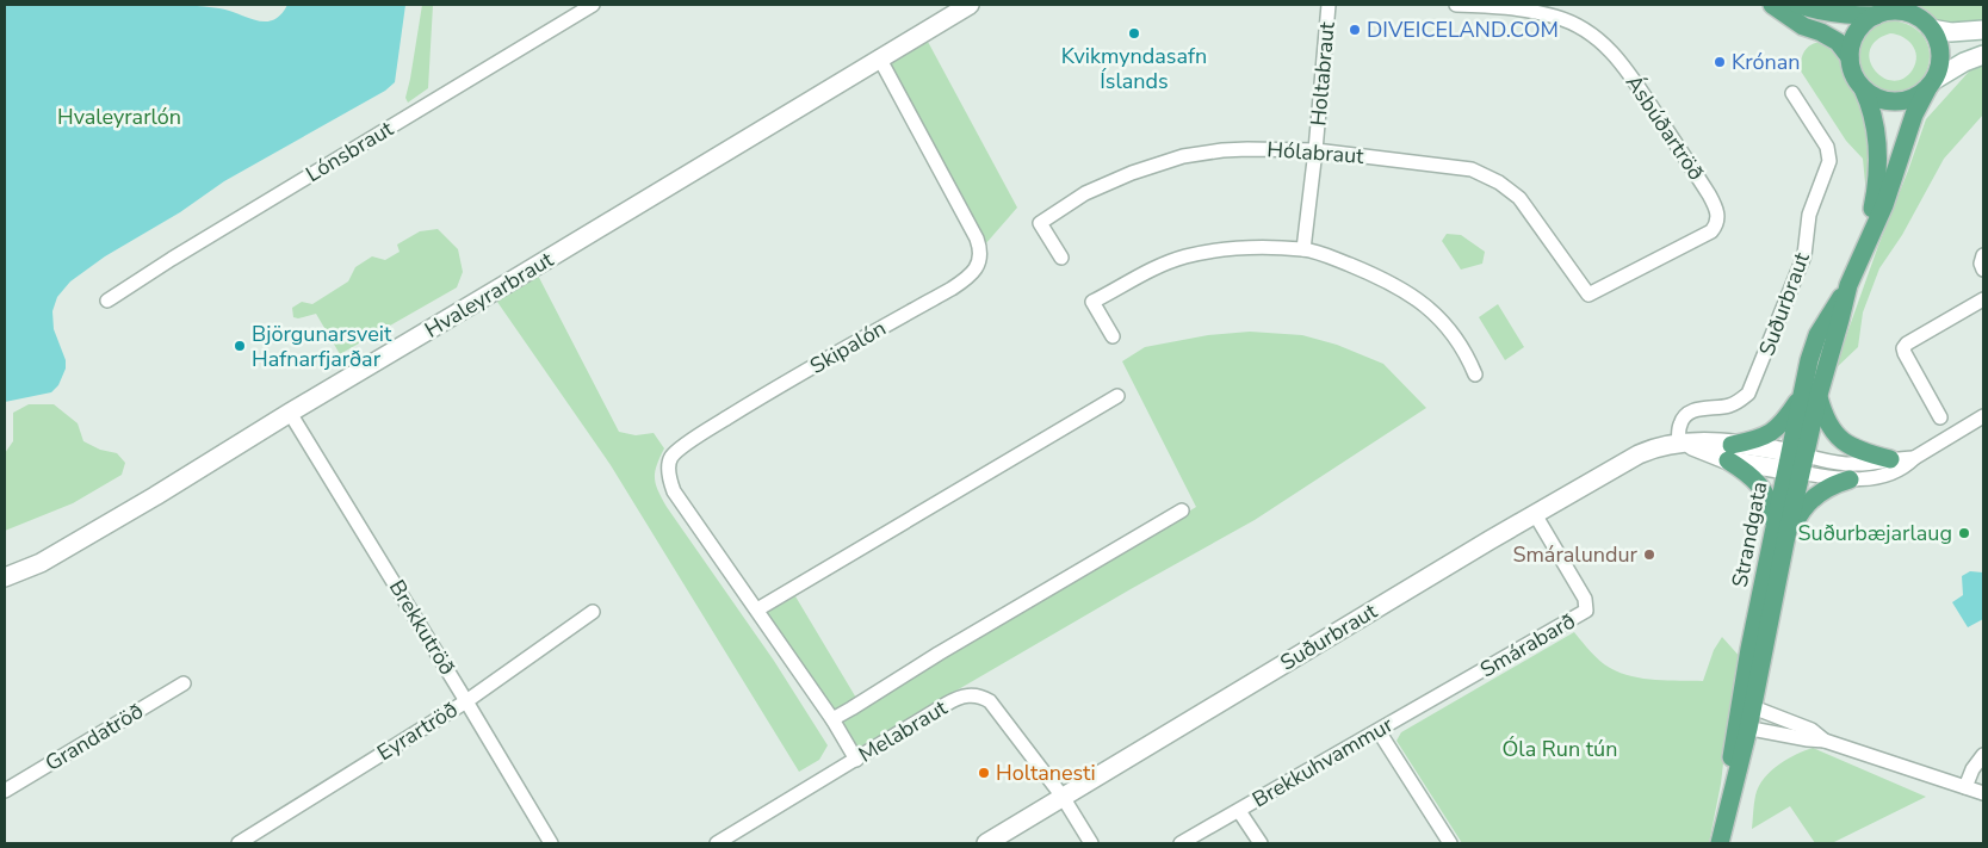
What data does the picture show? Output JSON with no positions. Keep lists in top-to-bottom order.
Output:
{
  "streets": {
    "main road": ["Strandgata"],
    "street": [
      "Holtabraut",
      "Ásbúðartröð",
      "Lónsbraut",
      "Hólabraut",
      "Hvaleyrarbraut",
      "Suðurbraut",
      "Skipalón",
      "Brekkutröð",
      "Smárabarð",
      "Eyrartröð",
      "Melabraut",
      "Grandatröð",
      "Brekkuhvammur"
    ]
  },
  "crossings": [
    ["Holtabraut", "Hólabraut"],
    ["Ásbúðartröð", "Hólabraut"],
    ["Hvaleyrarbraut", "Skipalón"],
    ["Hvaleyrarbraut", "Brekkutröð"],
    ["Suðurbraut", "Smárabarð"],
    ["Suðurbraut", "Melabraut"],
    ["Skipalón", "Melabraut"],
    ["Brekkutröð", "Eyrartröð"],
    ["Smárabarð", "Brekkuhvammur"]
  ],
  "parks": ["Hvaleyrarlón", "Óla Run tún"],
  "places": [
    "DIVEICELAND.COM",
    "Kvikmyndasafn Íslands",
    "Krónan",
    "Björgunarsveit Hafnarfjarðar",
    "Suðurbæjarlaug",
    "Smáralundur",
    "Holtanesti"
  ]
}
